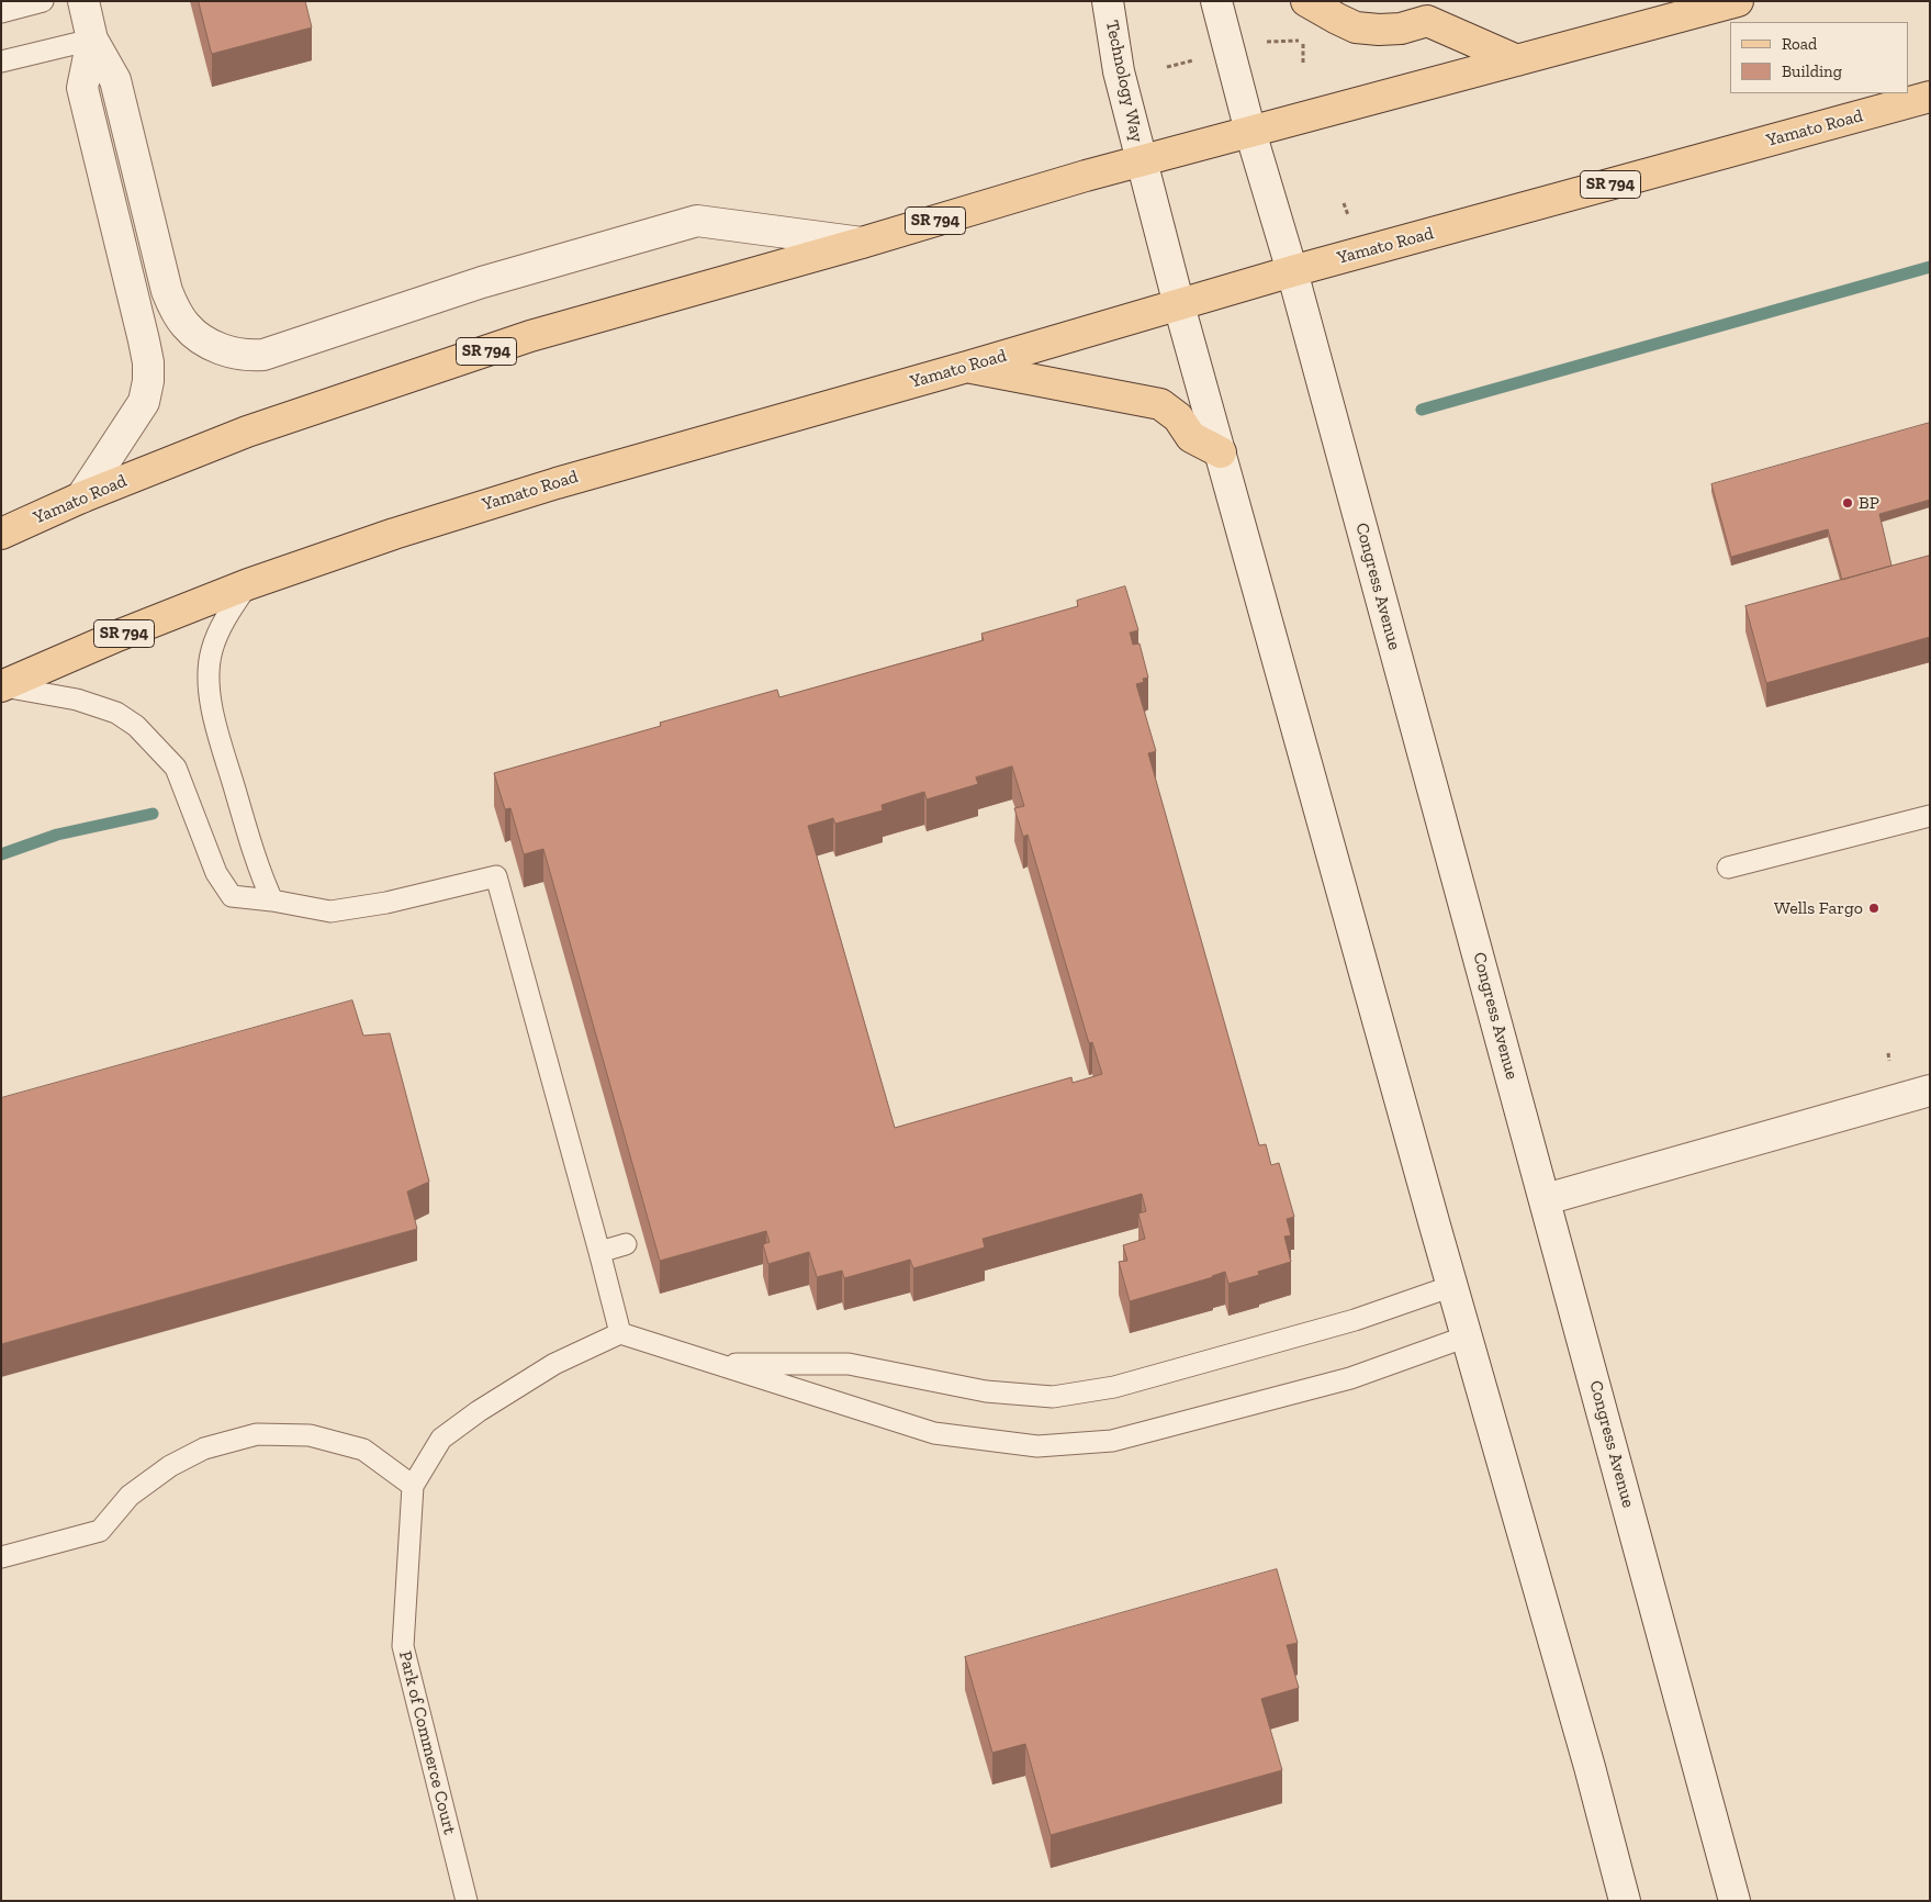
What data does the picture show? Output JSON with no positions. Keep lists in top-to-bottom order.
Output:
{
  "streets": {
    "main road": [
      "Technology Way",
      "Yamato Road",
      "SR 794",
      "Congress Avenue"
    ],
    "lane": ["Park of Commerce Court"]
  },
  "crossings": [
    ["Technology Way", "Yamato Road"],
    ["Yamato Road", "Congress Avenue"]
  ],
  "places": ["BP", "Wells Fargo"],
  "legend": ["Road", "Building"]
}
